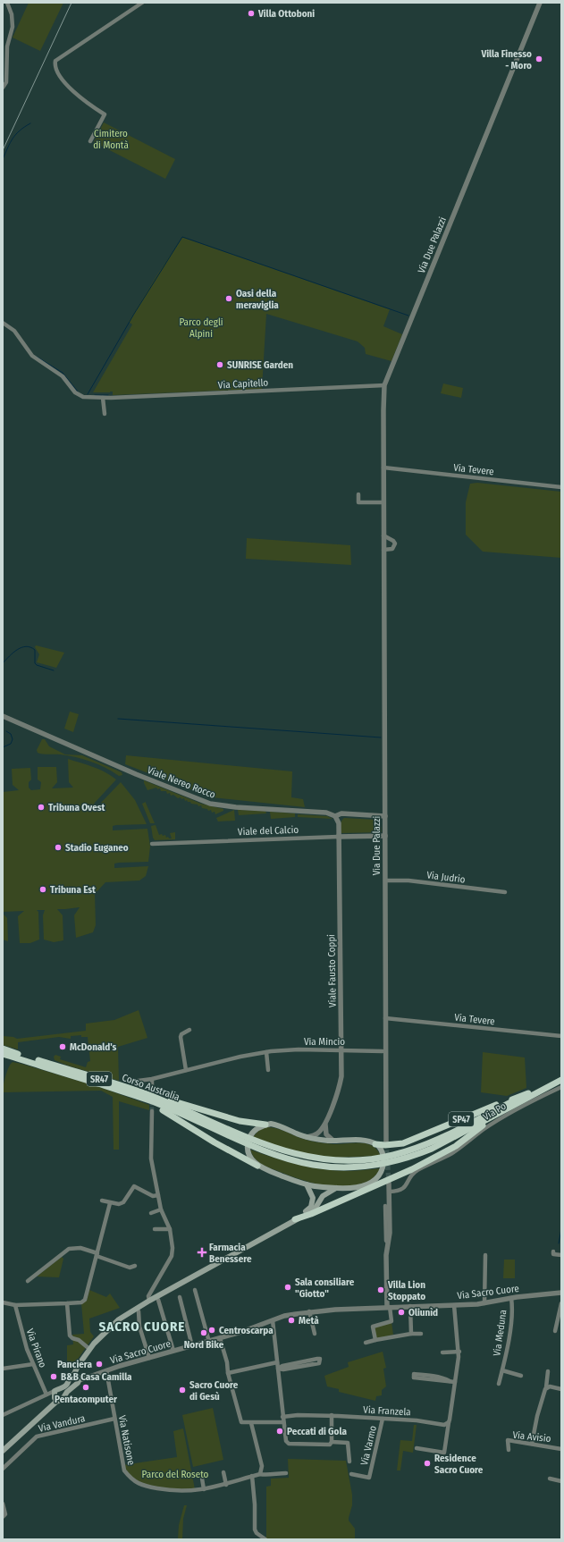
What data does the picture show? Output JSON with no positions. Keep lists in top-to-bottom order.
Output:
{
  "streets": {
    "highway": [
      "SR47",
      "Corso Australia",
      "Via Po",
      "SP47"
    ],
    "street": [
      "Via Due Palazzi",
      "Via Capitello",
      "Via Tevere",
      "Viale Nereo Rocco",
      "Viale del Calcio",
      "Via Judrio",
      "Viale Fausto Coppi",
      "Via Mincio",
      "Via Sacro Cuore",
      "Via Meduna",
      "Via Pirano",
      "Via Franzela",
      "Via Vandura",
      "Via Avisio",
      "Via Natisone",
      "Via Varmo"
    ]
  },
  "crossings": [
    ["Via Due Palazzi", "Via Capitello"],
    ["Via Due Palazzi", "Via Tevere"],
    ["Via Due Palazzi", "Viale Nereo Rocco"],
    ["Via Due Palazzi", "Viale del Calcio"],
    ["Via Due Palazzi", "Via Judrio"],
    ["Viale Nereo Rocco", "Viale Fausto Coppi"],
    ["Viale del Calcio", "Viale Fausto Coppi"],
    ["Viale Fausto Coppi", "Via Mincio"],
    ["SR47", "Corso Australia"],
    ["SR47", "SP47"],
    ["Corso Australia", "Via Po"],
    ["Corso Australia", "SP47"],
    ["Via Po", "SP47"],
    ["Via Sacro Cuore", "Via Meduna"],
    ["Via Sacro Cuore", "Via Natisone"],
    ["Via Franzela", "Via Varmo"],
    ["Via Vandura", "Via Natisone"]
  ],
  "districts": ["SACRO CUORE"],
  "parks": ["Cimitero di Montà", "Parco degli Alpini", "Parco del Roseto"],
  "places": {
    "other": [
      "Villa Ottoboni",
      "Villa Finesso - Moro",
      "Oasi della meraviglia",
      "SUNRISE Garden",
      "Tribuna Ovest",
      "Stadio Euganeo",
      "Tribuna Est",
      "McDonald's",
      "Sala consiliare \"Giotto\"",
      "Villa Lion Stoppato",
      "Oliunìd",
      "Metà",
      "Centroscarpa",
      "Nord Bike",
      "Panciera",
      "B&B Casa Camilla",
      "Pentacomputer",
      "Sacro Cuore di Gesù",
      "Peccati di Gola",
      "Residence Sacro Cuore"
    ],
    "health": ["Farmacia Benessere"]
  }
}
